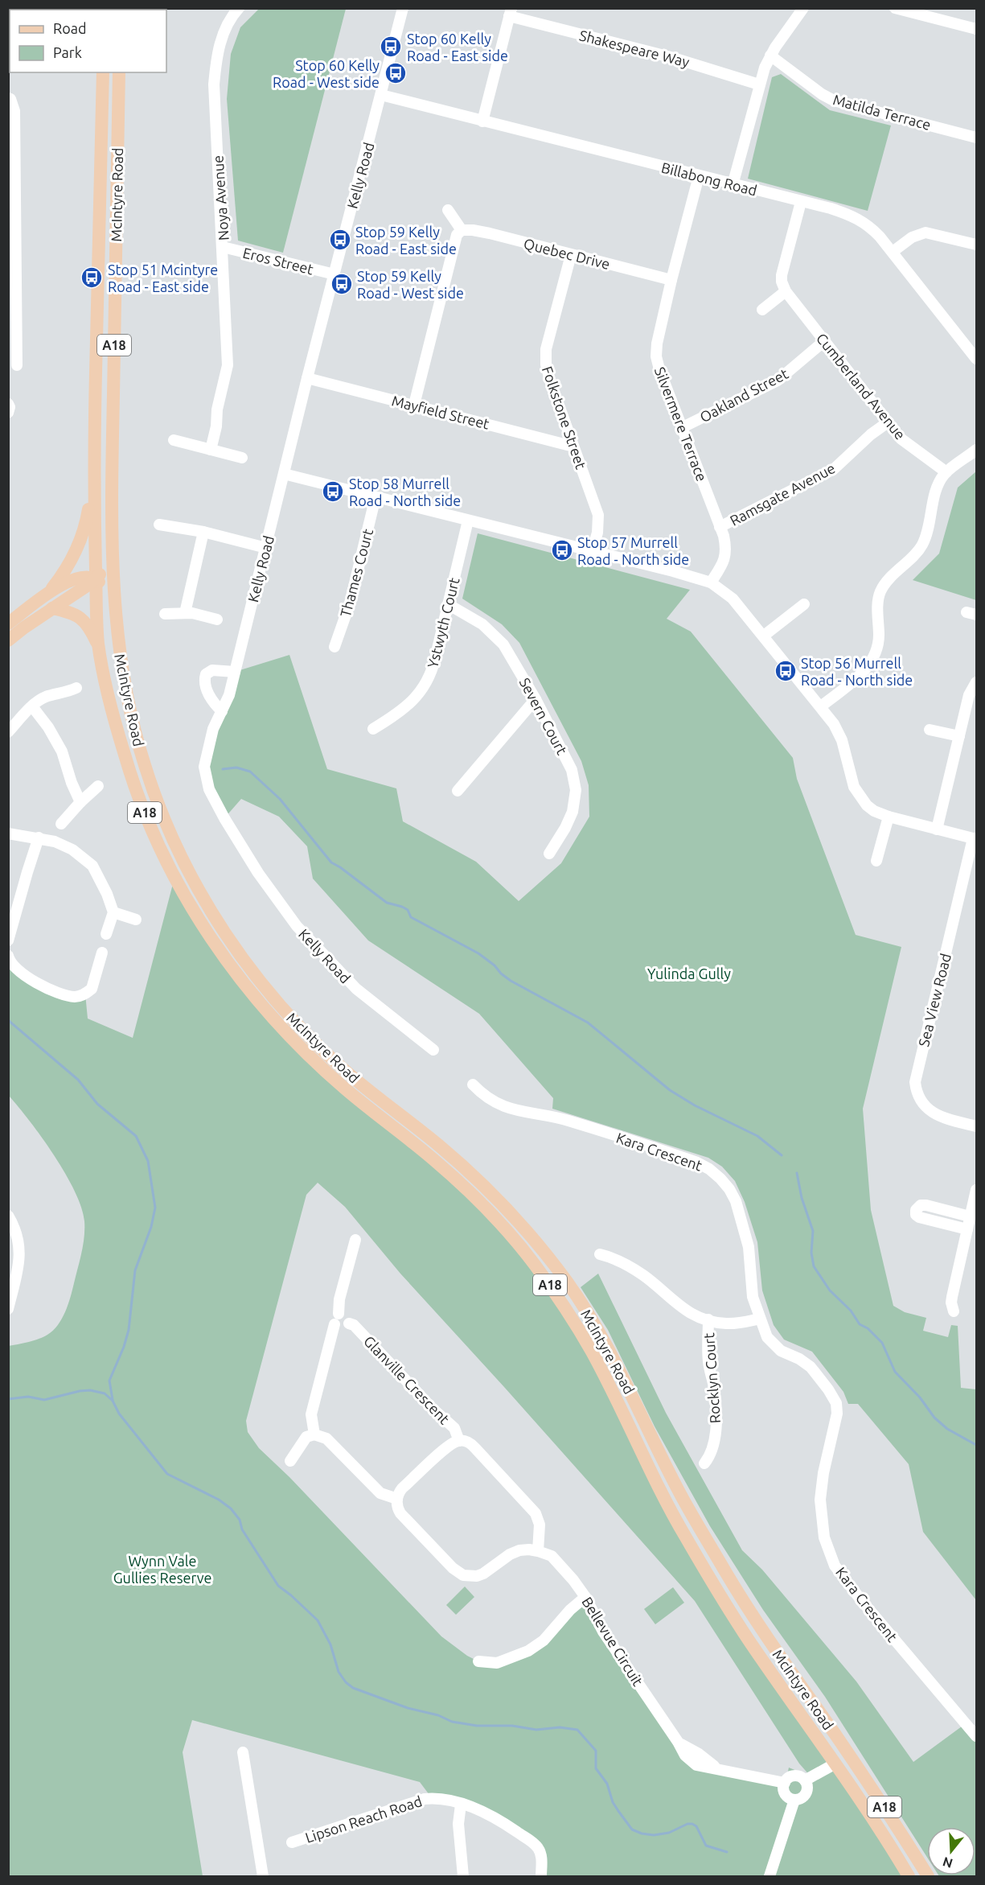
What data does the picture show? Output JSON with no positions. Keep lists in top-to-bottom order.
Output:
{
  "streets": {
    "main road": ["McIntyre Road", "A18"],
    "street": [
      "Shakespeare Way",
      "Matilda Terrace",
      "Kelly Road",
      "Billabong Road",
      "Noya Avenue",
      "Quebec Drive",
      "Eros Street",
      "Cumberland Avenue",
      "Oakland Street",
      "Mayfield Street",
      "Folkstone Street",
      "Silvermere Terrace",
      "Ramsgate Avenue",
      "Thames Court",
      "Ystwyth Court",
      "Severn Court",
      "Sea View Road",
      "Kara Crescent",
      "Rocklyn Court",
      "Glanville Crescent",
      "Bellevue Circuit",
      "Lipson Reach Road"
    ]
  },
  "crossings": [
    ["Kelly Road", "Billabong Road"],
    ["Kelly Road", "Eros Street"],
    ["Kelly Road", "Mayfield Street"],
    ["Billabong Road", "Silvermere Terrace"],
    ["Noya Avenue", "Eros Street"],
    ["Quebec Drive", "Folkstone Street"],
    ["Quebec Drive", "Silvermere Terrace"],
    ["Cumberland Avenue", "Oakland Street"],
    ["Cumberland Avenue", "Ramsgate Avenue"],
    ["Oakland Street", "Silvermere Terrace"],
    ["Mayfield Street", "Folkstone Street"],
    ["Silvermere Terrace", "Ramsgate Avenue"],
    ["Ystwyth Court", "Severn Court"]
  ],
  "parks": ["Yulinda Gully", "Wynn Vale Gullies Reserve"],
  "places": {
    "bus stop": [
      "Stop 60 Kelly Road - East side",
      "Stop 60 Kelly Road - West side",
      "Stop 59 Kelly Road - East side",
      "Stop 51 Mcintyre Road - East side",
      "Stop 59 Kelly Road - West side",
      "Stop 58 Murrell Road - North side",
      "Stop 57 Murrell Road - North side",
      "Stop 56 Murrell Road - North side"
    ]
  },
  "legend": ["Road", "Park"],
  "north": "bottom"
}
